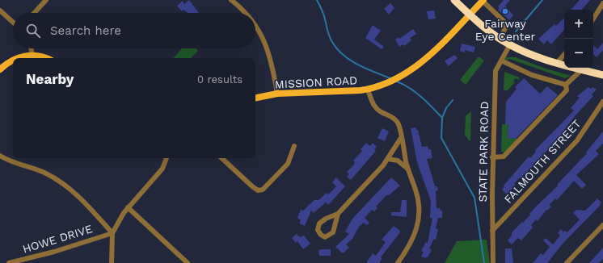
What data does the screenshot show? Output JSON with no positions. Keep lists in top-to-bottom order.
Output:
{
  "streets": {
    "main road": ["MISSION ROAD"],
    "street": ["STATE PARK ROAD", "FALMOUTH STREET", "HOWE DRIVE"]
  },
  "crossings": [
    ["STATE PARK ROAD", "FALMOUTH STREET"]
  ],
  "places": ["Fairway Eye Center"],
  "page": {
    "map_buttons": ["+", "−"],
    "search": "Search here",
    "heading": ["Nearby", "0 results"]
  }
}
